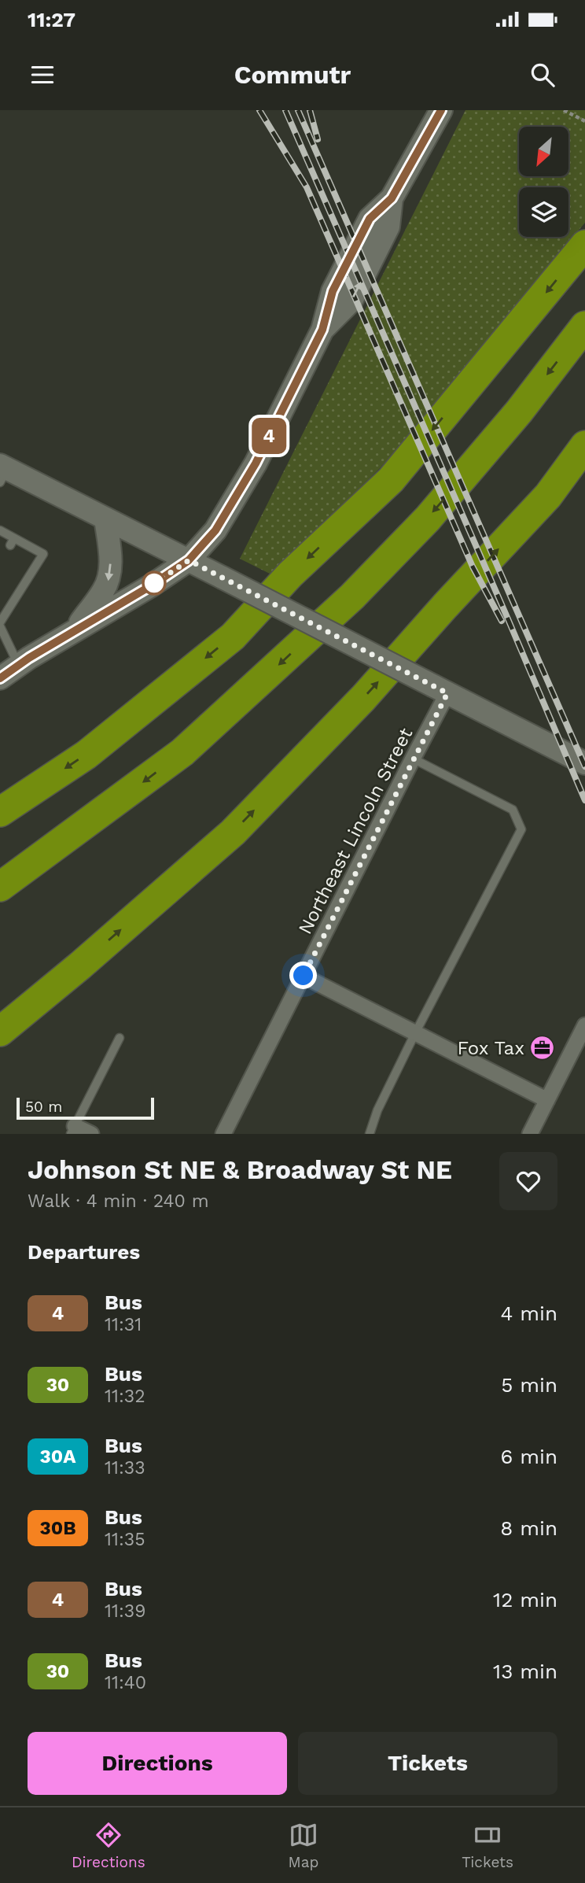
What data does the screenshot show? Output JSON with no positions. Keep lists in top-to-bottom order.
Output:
{
  "streets": {
    "street": ["Northeast Lincoln Street"]
  },
  "places": {
    "office": ["Fox Tax"]
  },
  "lines": ["bus line 4"],
  "scale_bar": "50 m",
  "north": "bottom left",
  "page": {
    "status": "11:27",
    "header": "Commutr",
    "on_map": "4",
    "scale": "50 m",
    "heading": [
      ["Johnson St NE & Broadway St NE", "Walk · 4 min · 240 m"],
      "Departures"
    ],
    "list": [
      {
        "mark": "4",
        "name": "Bus",
        "note": "11:31",
        "value": "4 min"
      },
      {
        "mark": "30",
        "name": "Bus",
        "note": "11:32",
        "value": "5 min"
      },
      {
        "mark": "30A",
        "name": "Bus",
        "note": "11:33",
        "value": "6 min"
      },
      {
        "mark": "30B",
        "name": "Bus",
        "note": "11:35",
        "value": "8 min"
      },
      {
        "mark": "4",
        "name": "Bus",
        "note": "11:39",
        "value": "12 min"
      },
      {
        "mark": "30",
        "name": "Bus",
        "note": "11:40",
        "value": "13 min"
      }
    ],
    "buttons": ["Directions", "Tickets"],
    "tabs": ["Directions", "Map", "Tickets"]
  }
}
